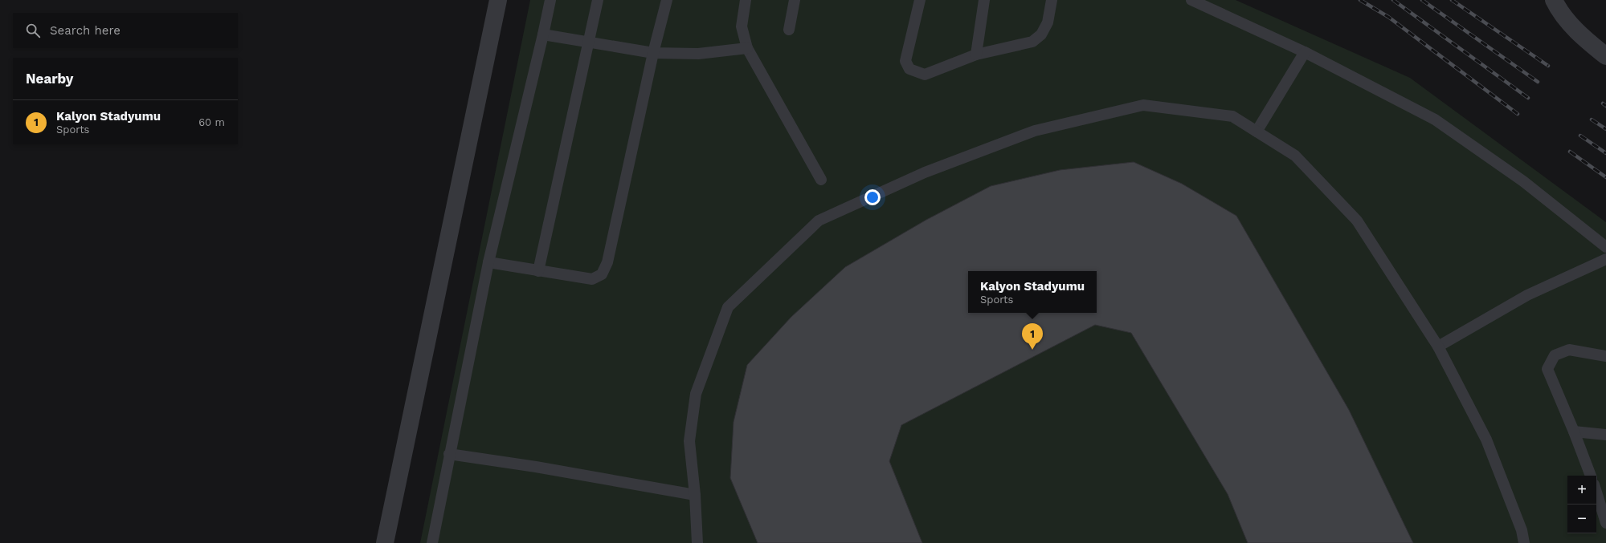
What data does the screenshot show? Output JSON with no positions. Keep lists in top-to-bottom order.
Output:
{
  "page": {
    "search": "Search here",
    "heading": "Nearby",
    "list": [
      {
        "mark": "1",
        "name": "Kalyon Stadyumu",
        "note": "Sports",
        "value": "60 m"
      }
    ],
    "popup": ["Kalyon Stadyumu", "Sports"],
    "pins": "1",
    "map_buttons": ["+", "−"]
  }
}
